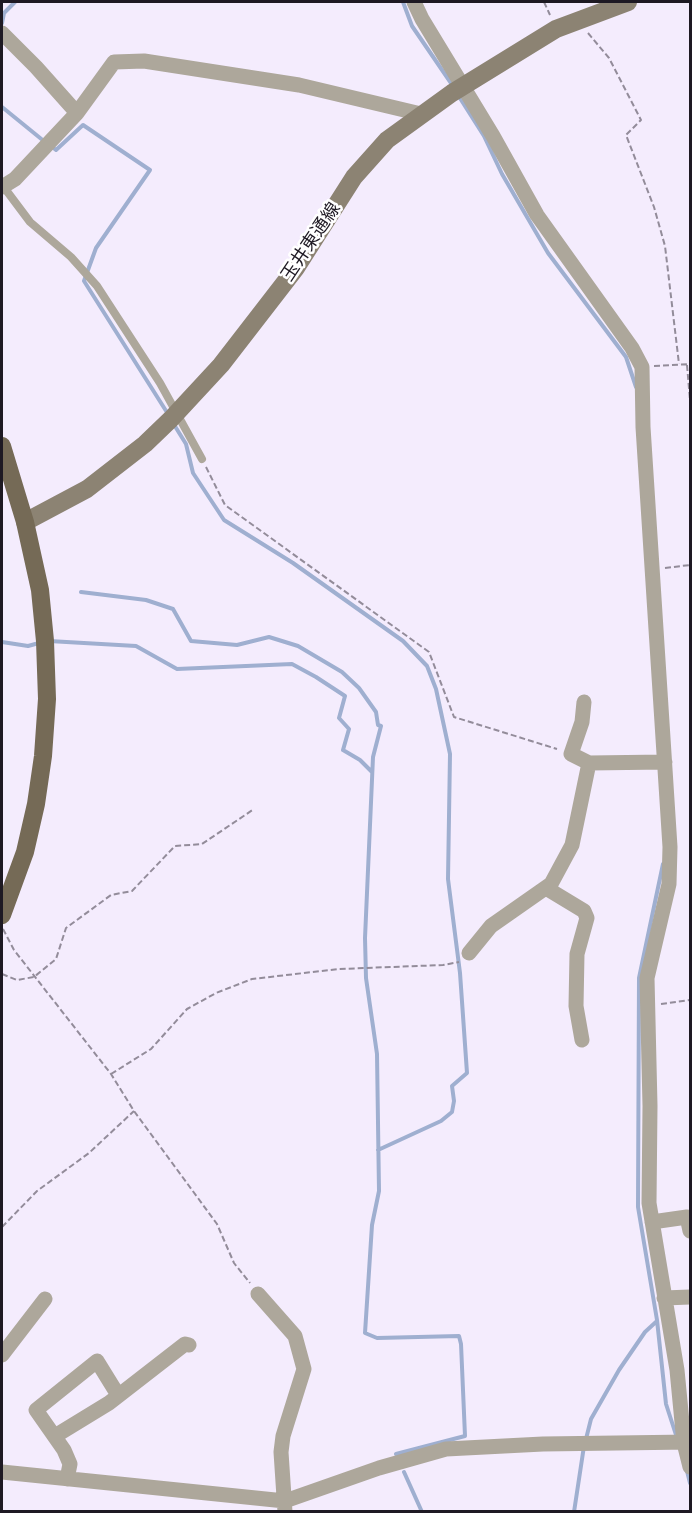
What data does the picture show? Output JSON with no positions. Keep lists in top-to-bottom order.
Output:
{
  "streets": {
    "street": ["玉井東通線"]
  }
}
